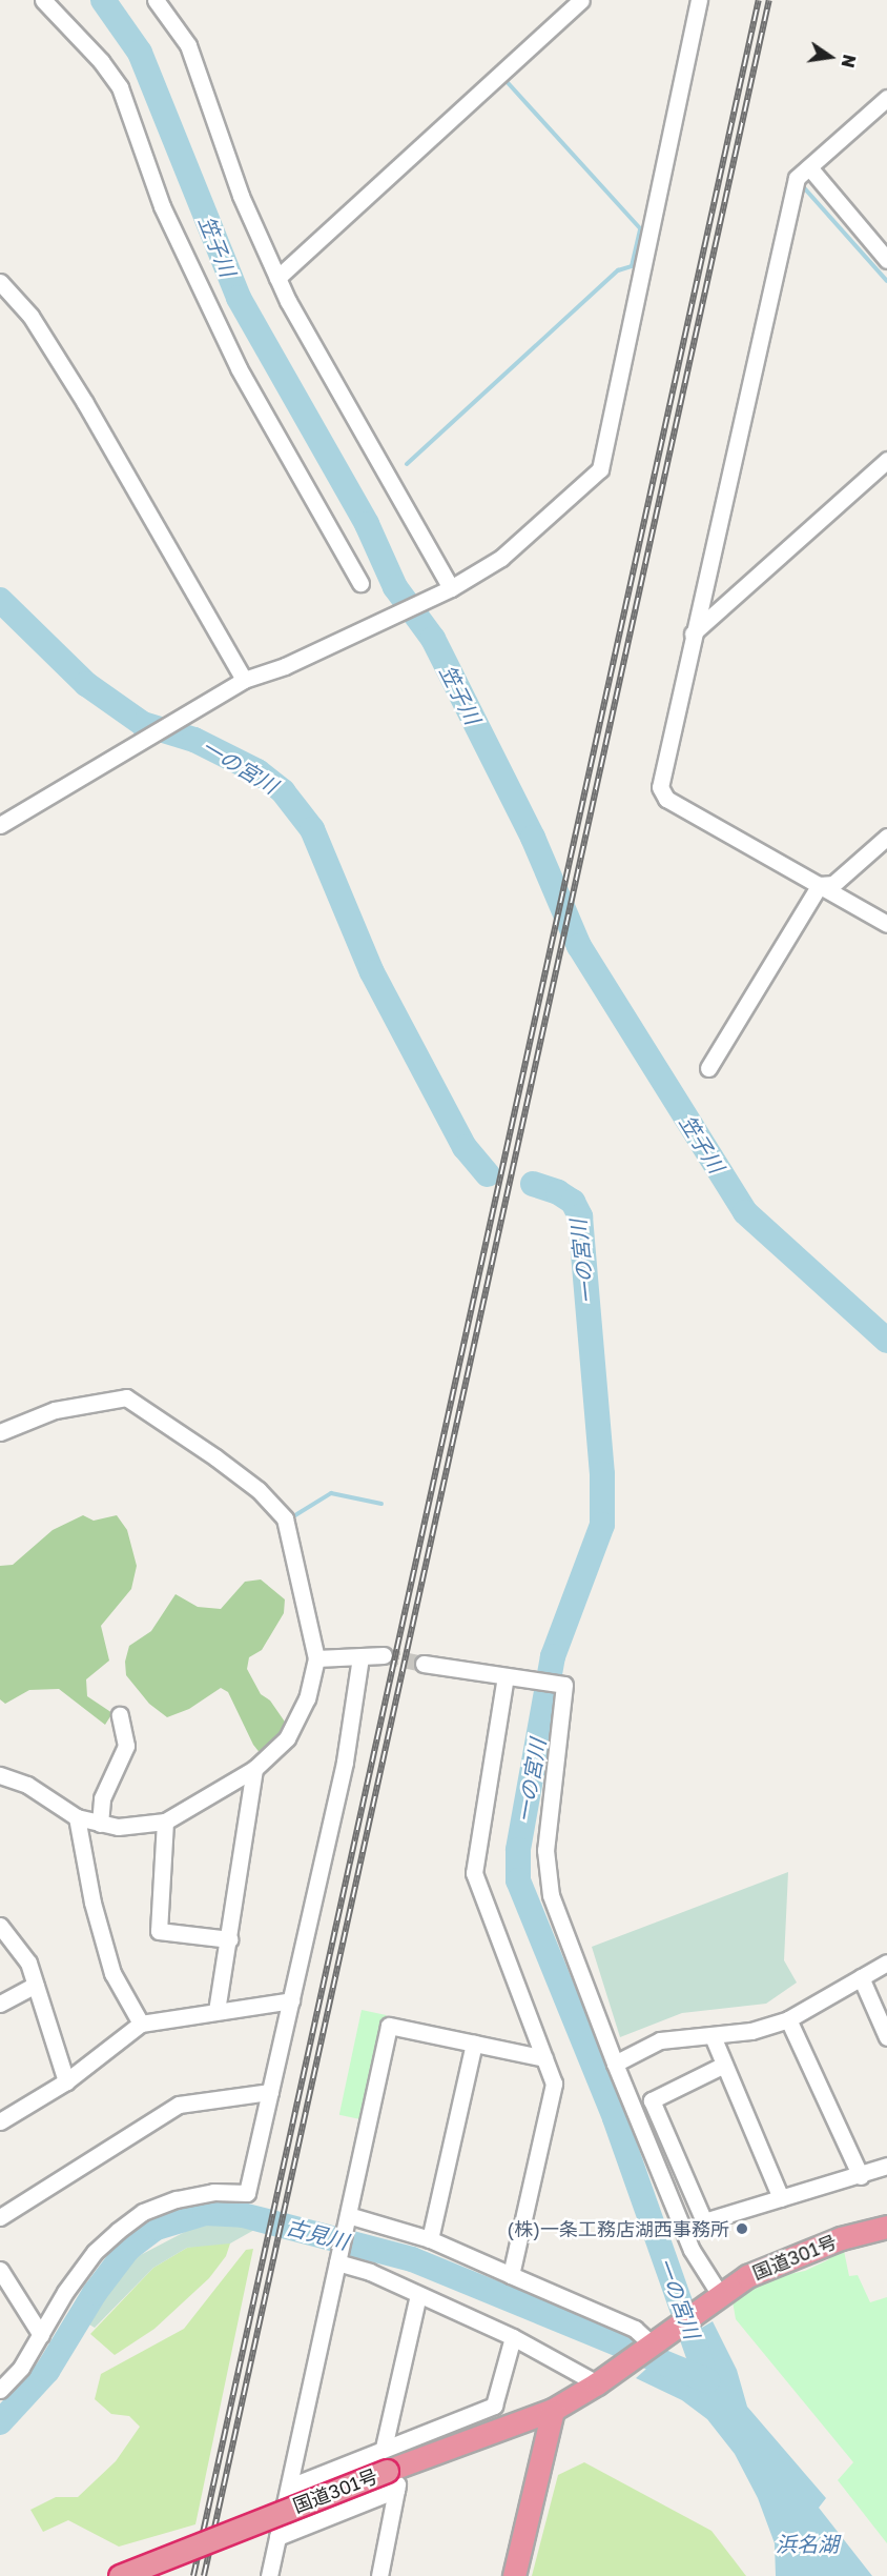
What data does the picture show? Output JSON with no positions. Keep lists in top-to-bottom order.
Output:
{
  "streets": {
    "highway": ["国道301号"]
  },
  "water": [
    "笠子川",
    "一の宮川",
    "古見川",
    "浜名湖"
  ],
  "places": ["(株)一条工務店湖西事務所"],
  "north": "right"
}
